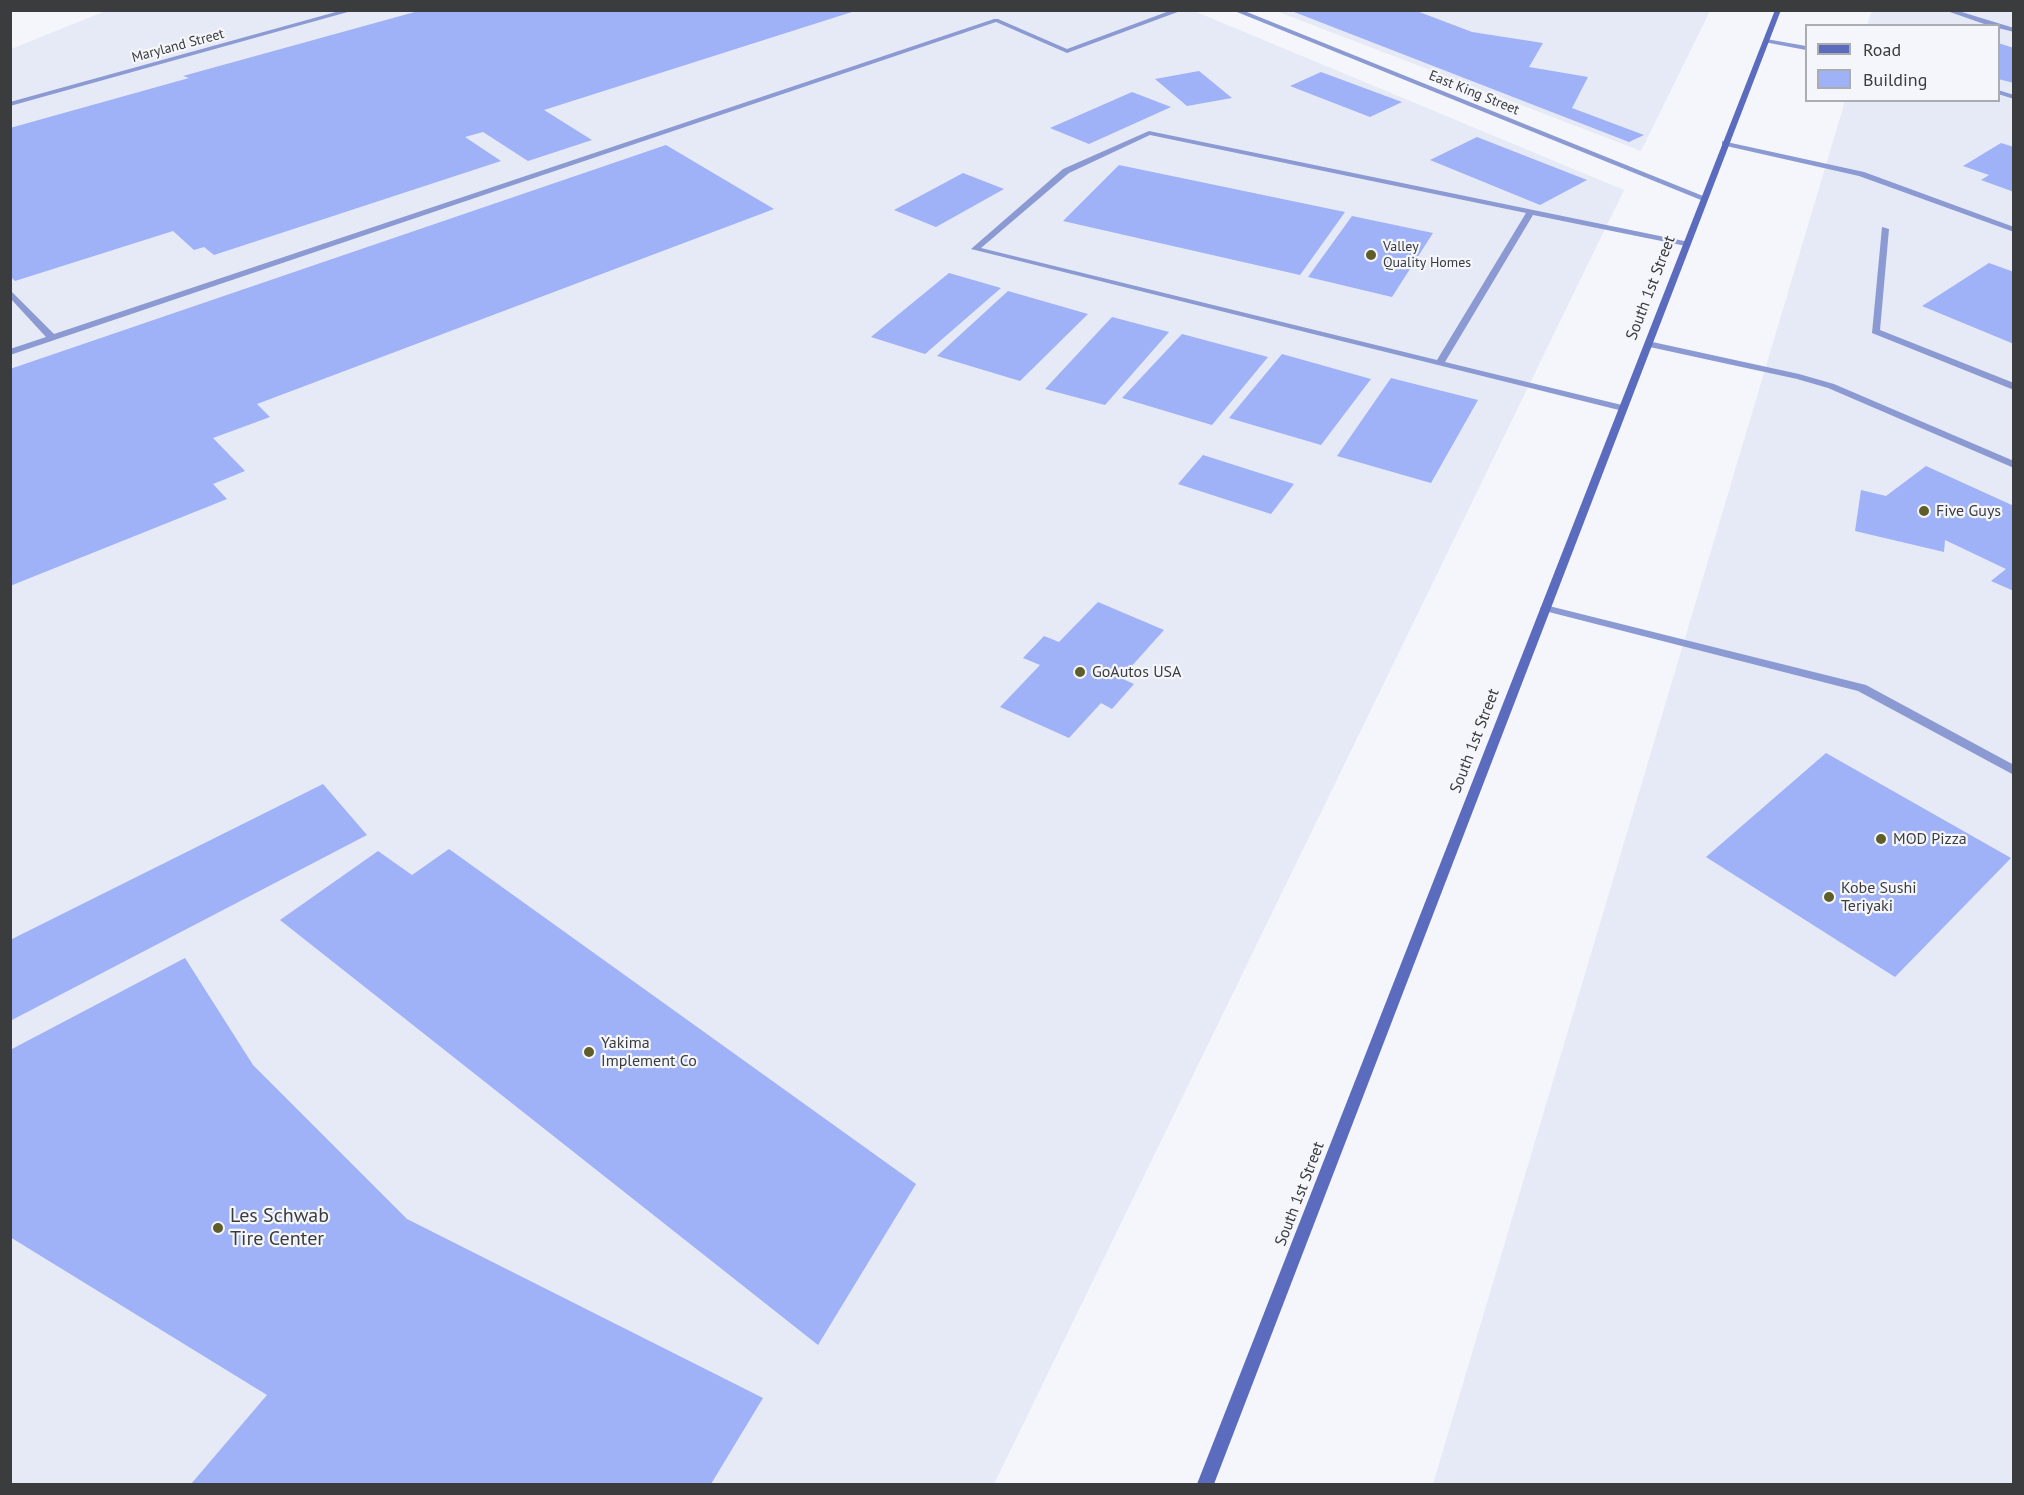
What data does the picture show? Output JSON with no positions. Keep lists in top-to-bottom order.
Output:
{
  "streets": {
    "main road": ["South 1st Street"],
    "street": ["Maryland Street", "East King Street"]
  },
  "crossings": [
    ["East King Street", "South 1st Street"]
  ],
  "places": [
    "Valley Quality Homes",
    "Five Guys",
    "GoAutos USA",
    "MOD Pizza",
    "Kobe Sushi Teriyaki",
    "Yakima Implement Co",
    "Les Schwab Tire Center"
  ],
  "legend": ["Road", "Building"]
}
